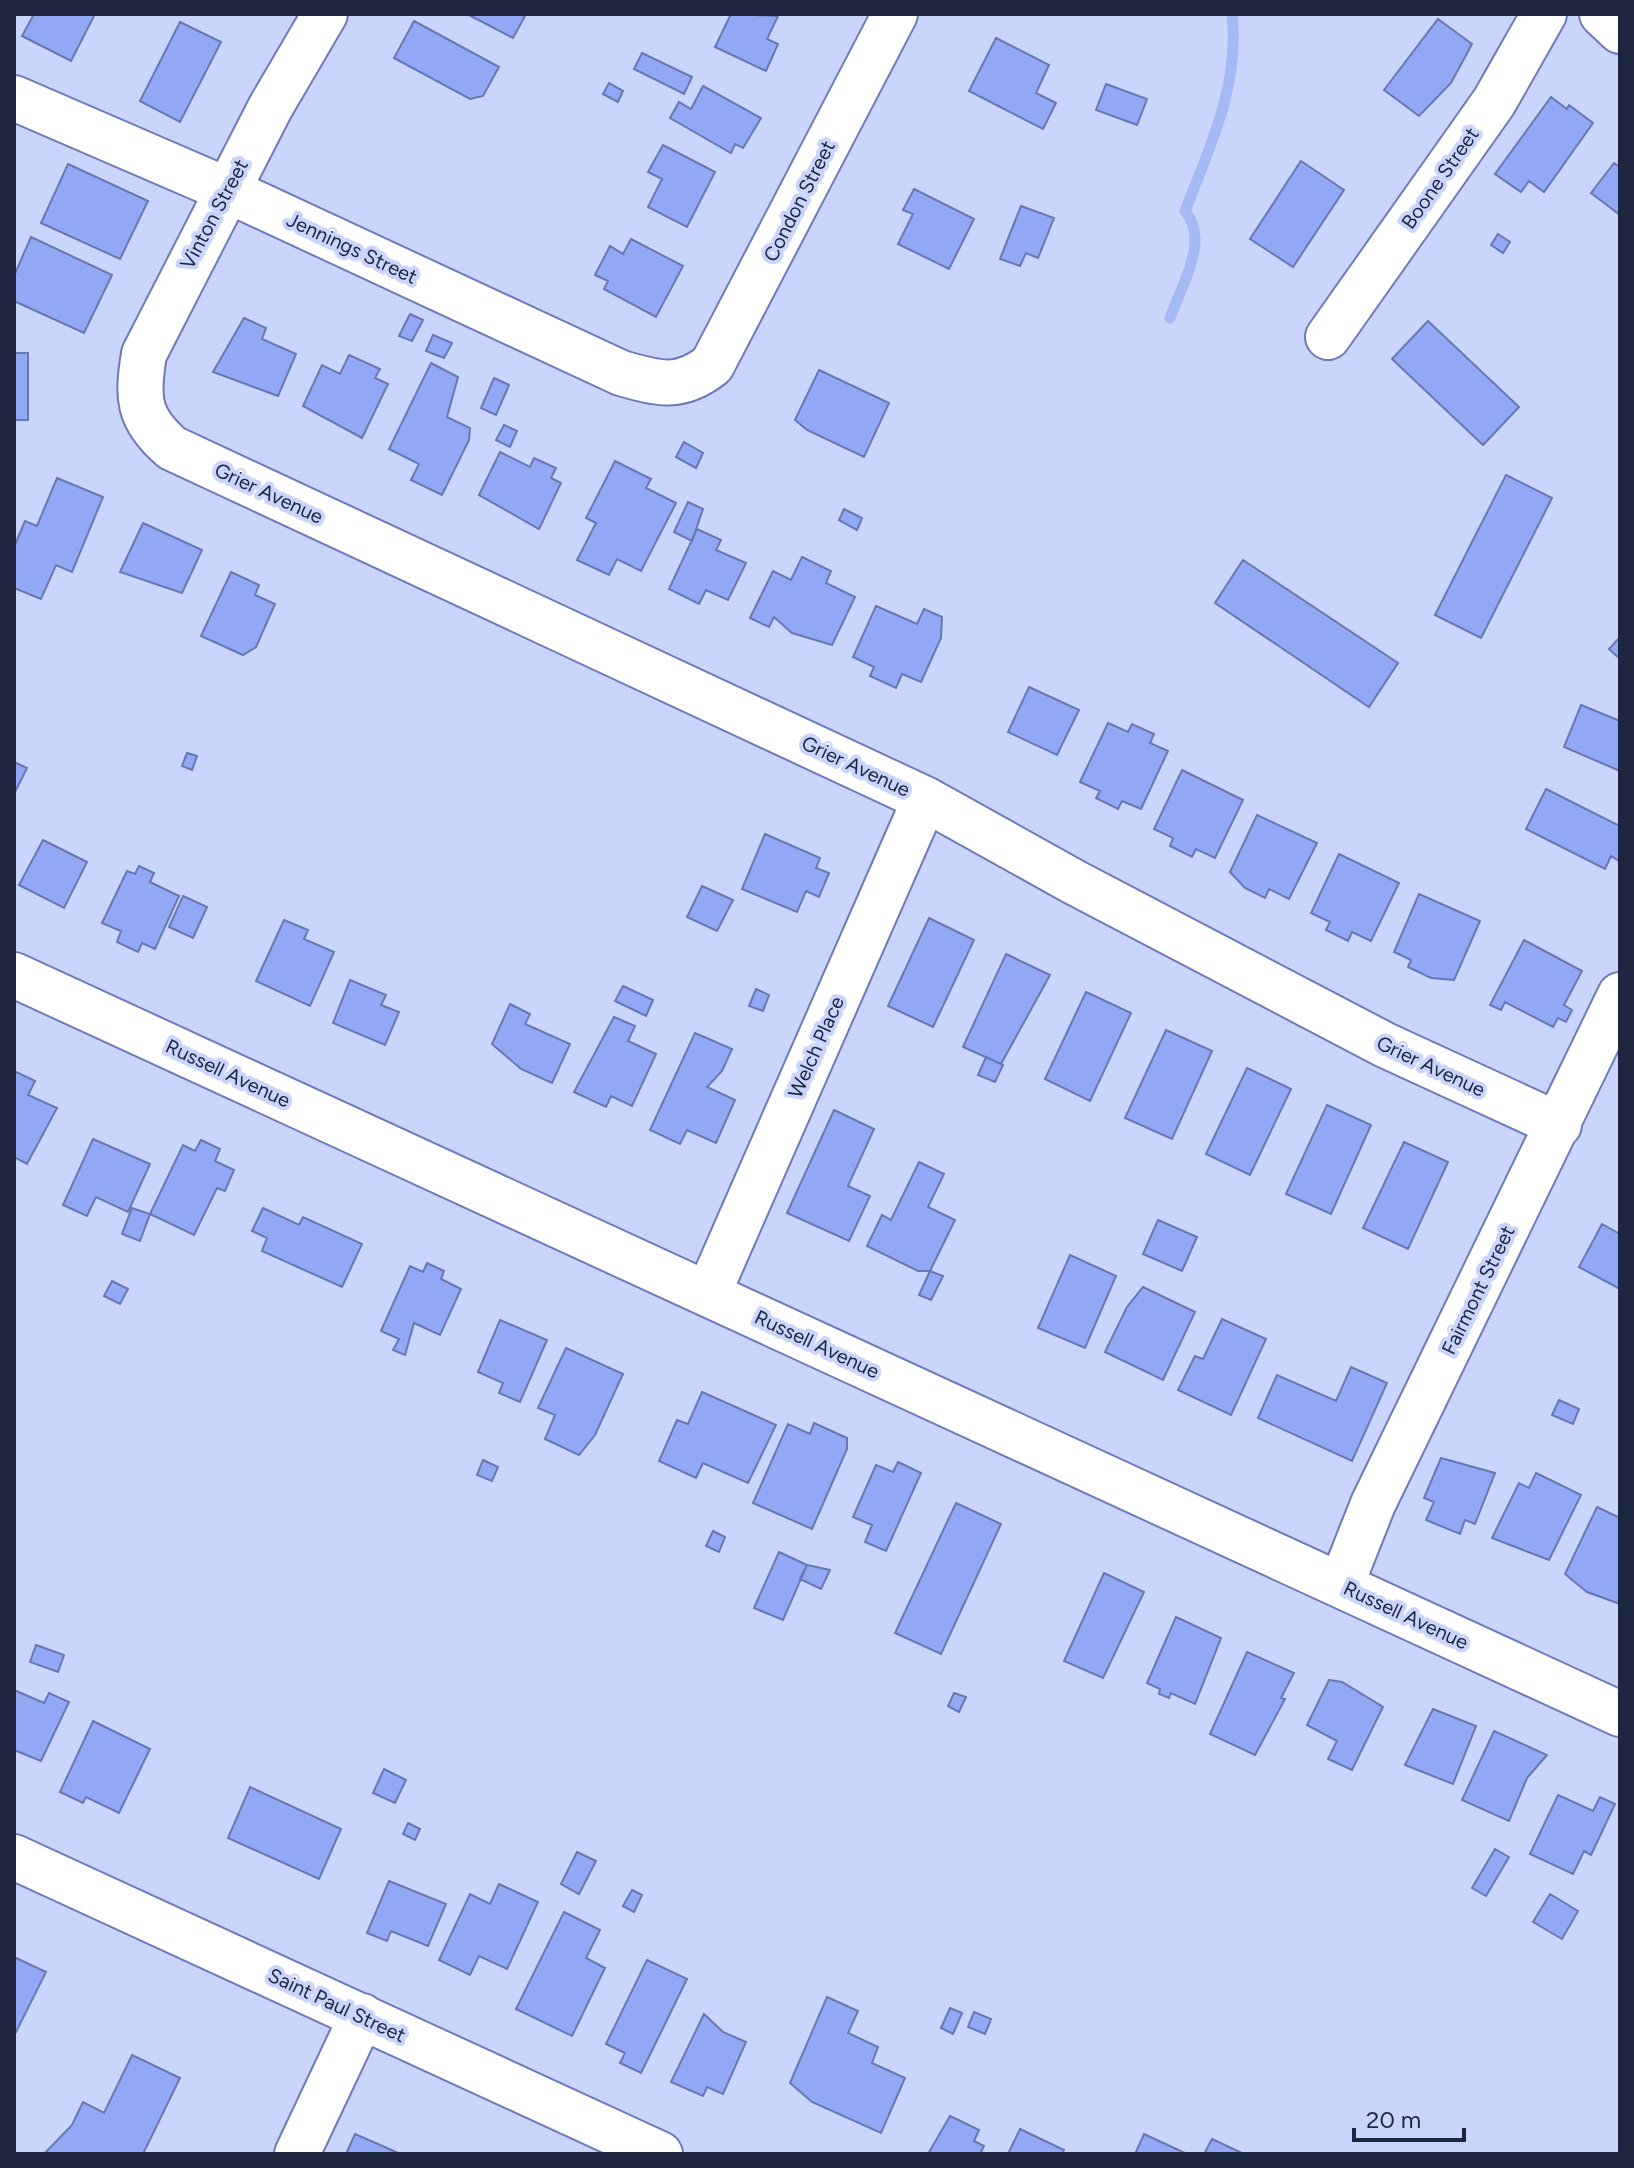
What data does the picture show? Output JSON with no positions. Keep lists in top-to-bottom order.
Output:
{
  "streets": {
    "street": [
      "Boone Street",
      "Condon Street",
      "Vinton Street",
      "Jennings Street",
      "Grier Avenue",
      "Welch Place",
      "Russell Avenue",
      "Fairmont Street",
      "Saint Paul Street"
    ]
  },
  "crossings": [
    ["Condon Street", "Jennings Street"],
    ["Vinton Street", "Jennings Street"],
    ["Vinton Street", "Grier Avenue"],
    ["Grier Avenue", "Welch Place"],
    ["Grier Avenue", "Fairmont Street"],
    ["Welch Place", "Russell Avenue"],
    ["Russell Avenue", "Fairmont Street"]
  ],
  "scale_bar": "20 m"
}
